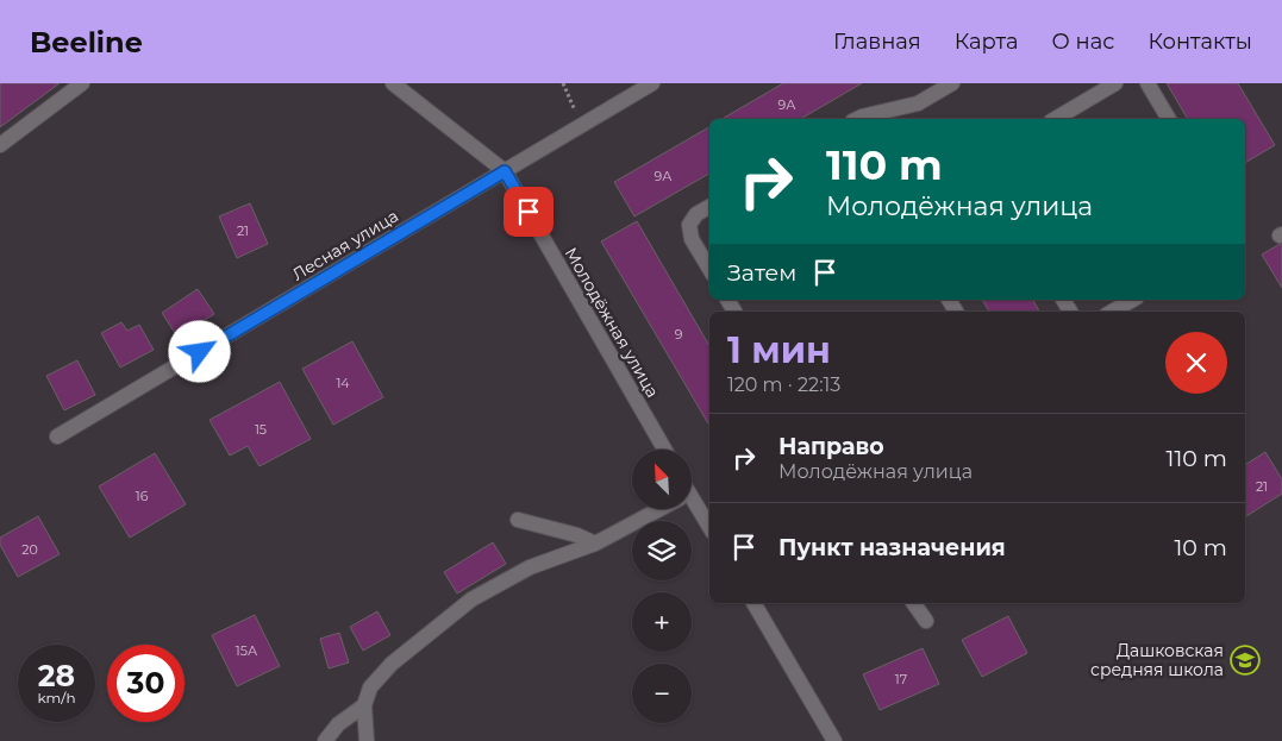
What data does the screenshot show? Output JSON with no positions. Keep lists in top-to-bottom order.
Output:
{
  "streets": {
    "street": ["Лесная улица", "Молодёжная улица"]
  },
  "crossings": [
    ["Лесная улица", "Молодёжная улица"]
  ],
  "places": {
    "school or university": ["Дашковская средняя школа"]
  },
  "house_numbers": [
    "9А",
    "9А",
    "21",
    "9",
    "14",
    "15",
    "21",
    "16",
    "20",
    "15А",
    "17"
  ],
  "north": "top left",
  "page": {
    "header": "Beeline",
    "nav": [
      "Главная",
      "Карта",
      "О нас",
      "Контакты"
    ],
    "turn": ["110 m", "Молодёжная улица"],
    "then": "Затем",
    "heading": ["1 мин", "120 m · 22:13"],
    "list": [
      {
        "name": "Направо",
        "note": "Молодёжная улица",
        "value": "110 m"
      },
      {
        "name": "Пункт назначения",
        "value": "10 m"
      }
    ],
    "map_buttons": ["+", "−"],
    "speed": "28 km/h",
    "limit": "30"
  }
}
